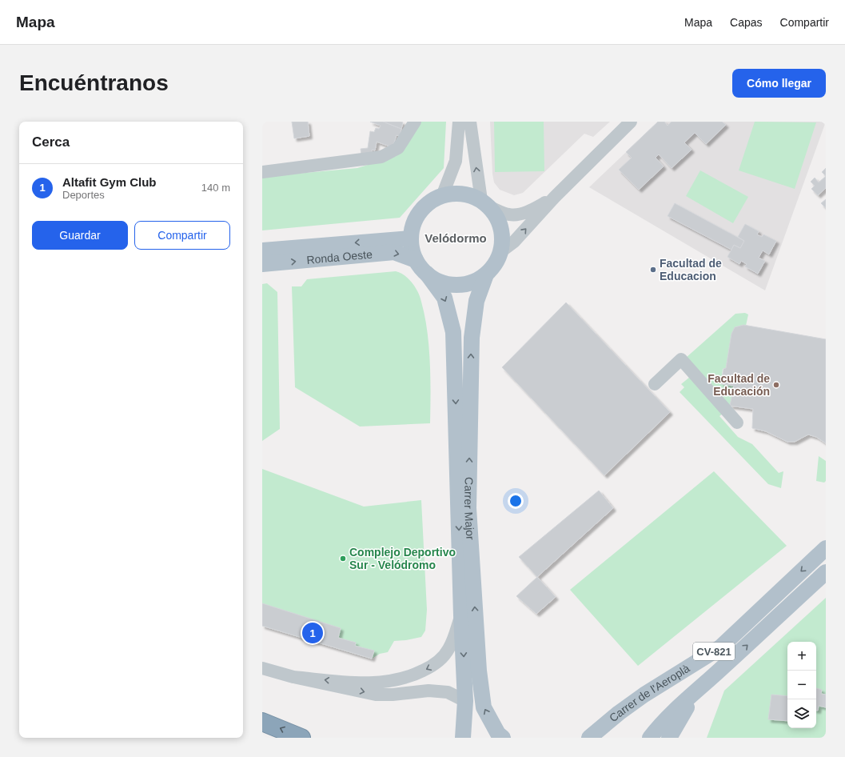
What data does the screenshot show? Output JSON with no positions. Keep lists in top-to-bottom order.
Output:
{
  "streets": {
    "main road": [
      "Ronda Oeste",
      "Carrer Major",
      "CV-821",
      "Carrer de l'Aeroplà"
    ]
  },
  "crossings": [
    ["Ronda Oeste", "Carrer Major"]
  ],
  "districts": ["Velódormo"],
  "places": ["Facultad de Educacion", "Facultad de Educación", "Complejo Deportivo Sur - Velódromo"],
  "page": {
    "header": "Mapa",
    "nav": ["Mapa", "Capas", "Compartir"],
    "buttons": [
      "Cómo llegar",
      ["Guardar", "Compartir"]
    ],
    "title": "Encuéntranos",
    "heading": "Cerca",
    "list": [
      {
        "mark": "1",
        "name": "Altafit Gym Club",
        "note": "Deportes",
        "value": "140 m"
      }
    ],
    "pins": "1",
    "map_buttons": ["+", "−"]
  }
}
